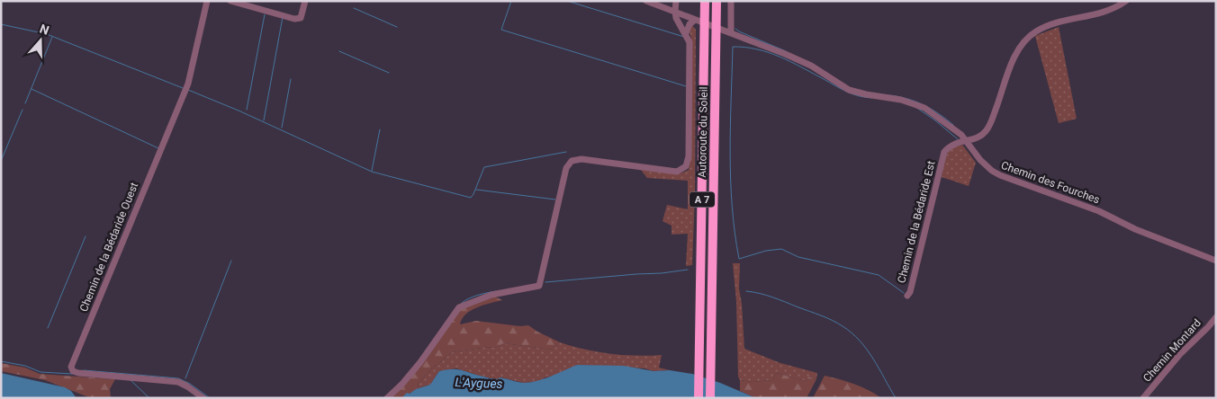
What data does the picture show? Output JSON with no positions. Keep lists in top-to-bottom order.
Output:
{
  "streets": {
    "highway": ["Autoroute du Soleil", "A 7"],
    "street": [
      "Chemin des Fourches",
      "Chemin de la Bédaride Est",
      "Chemin de la Bédaride Ouest",
      "Chemin Montard"
    ]
  },
  "crossings": [
    ["Chemin des Fourches", "Chemin de la Bédaride Est"]
  ],
  "water": ["L'Aygues"],
  "north": "top"
}
